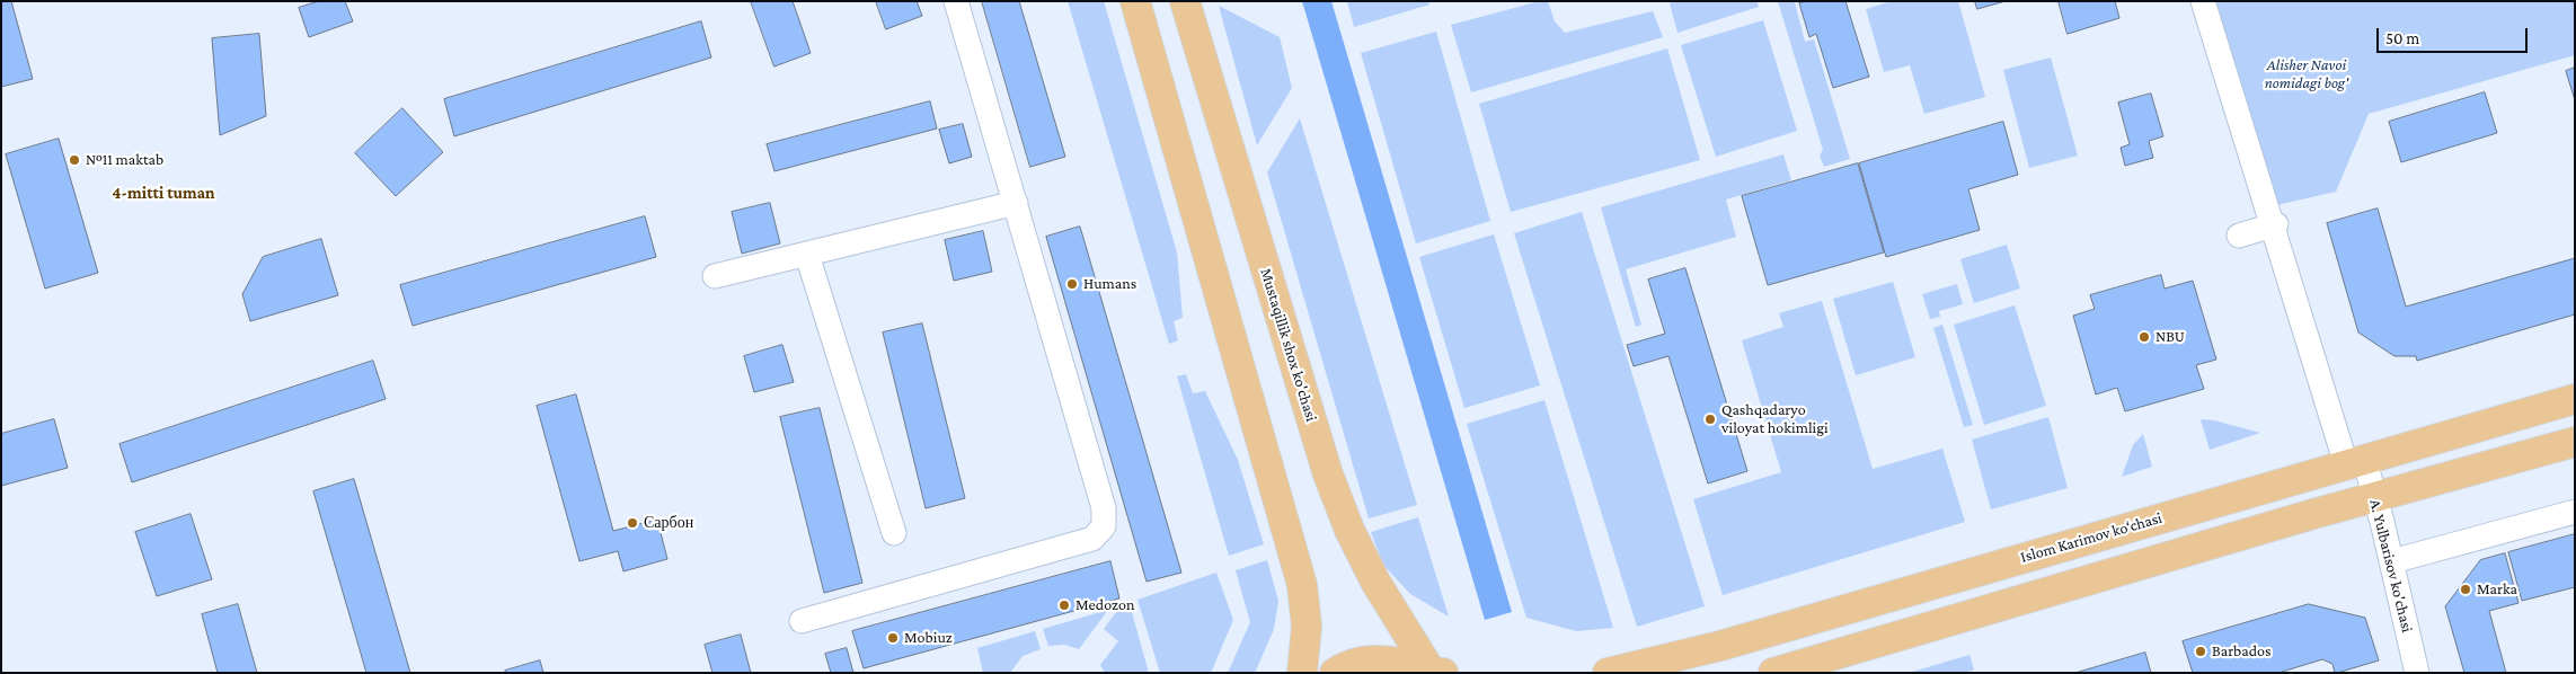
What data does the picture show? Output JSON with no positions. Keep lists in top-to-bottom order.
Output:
{
  "streets": {
    "main road": ["Mustaqillik shox ko'chasi", "Islom Karimov ko‘chasi"],
    "street": ["A. Yulbarisov ko'chasi"]
  },
  "crossings": [
    ["Islom Karimov ko‘chasi", "A. Yulbarisov ko'chasi"]
  ],
  "districts": ["4-mitti tuman"],
  "parks": ["Alisher Navoi nomidagi bog'"],
  "places": [
    "№11 maktab",
    "Humans",
    "NBU",
    "Qashqadaryo viloyat hokimligi",
    "Сарбон",
    "Marka",
    "Medozon",
    "Mobiuz",
    "Barbados"
  ],
  "scale_bar": "50 m"
}
